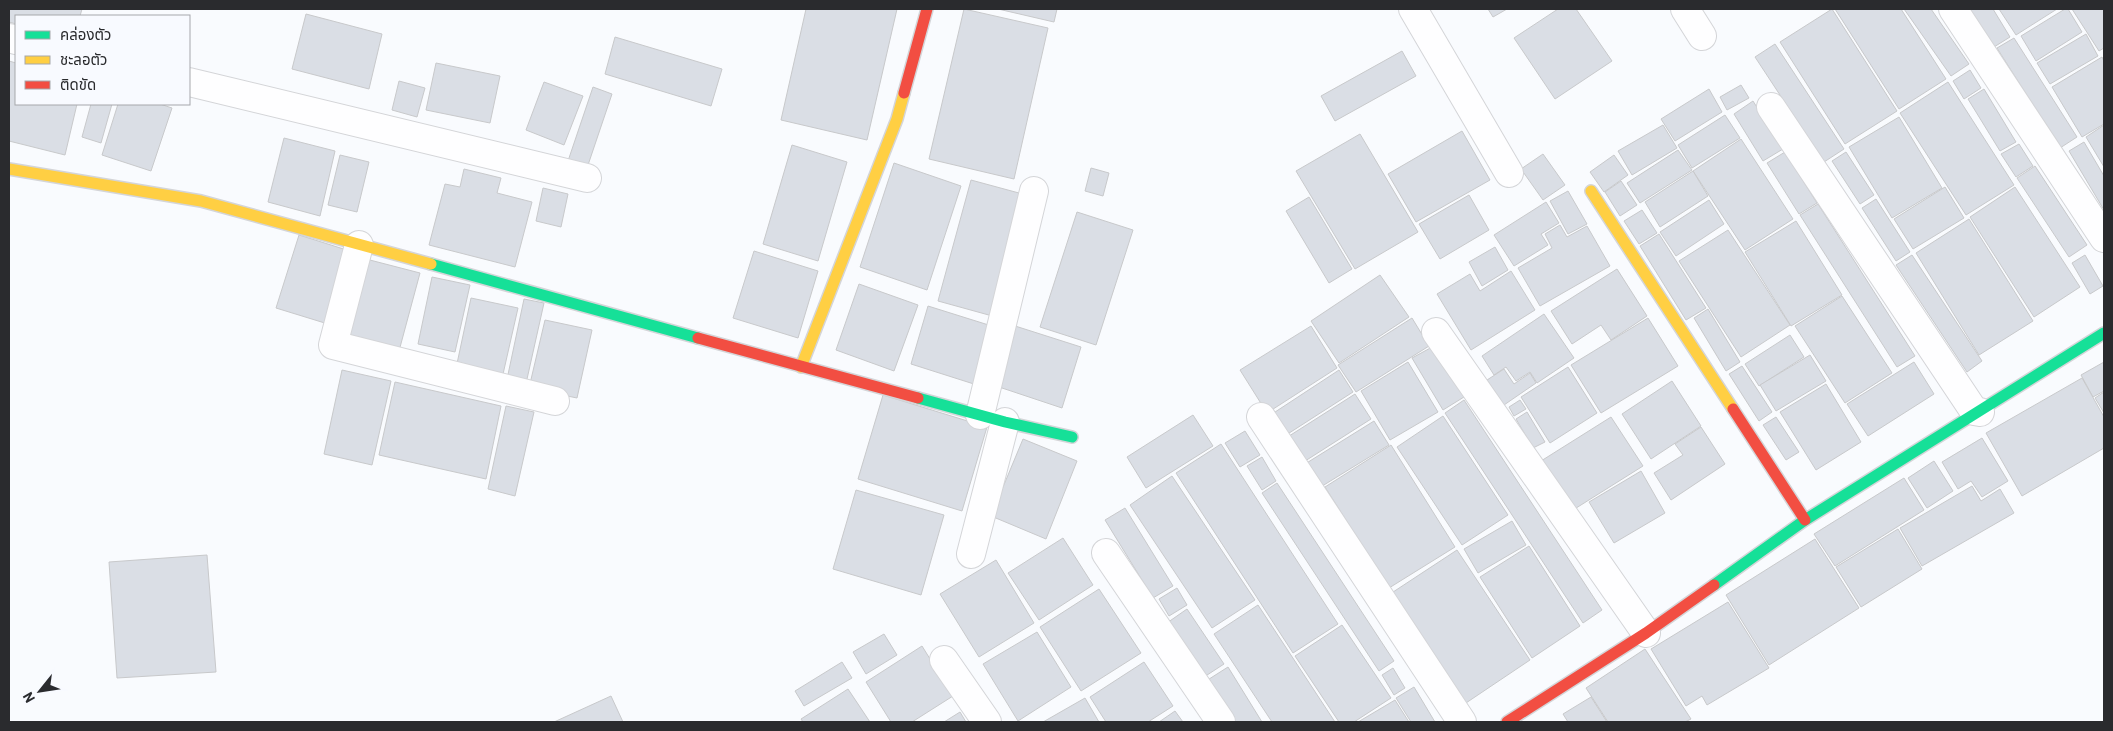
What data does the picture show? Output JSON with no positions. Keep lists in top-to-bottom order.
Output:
{
  "legend": ["คล่องตัว", "ชะลอตัว", "ติดขัด"],
  "north": "bottom left"
}
